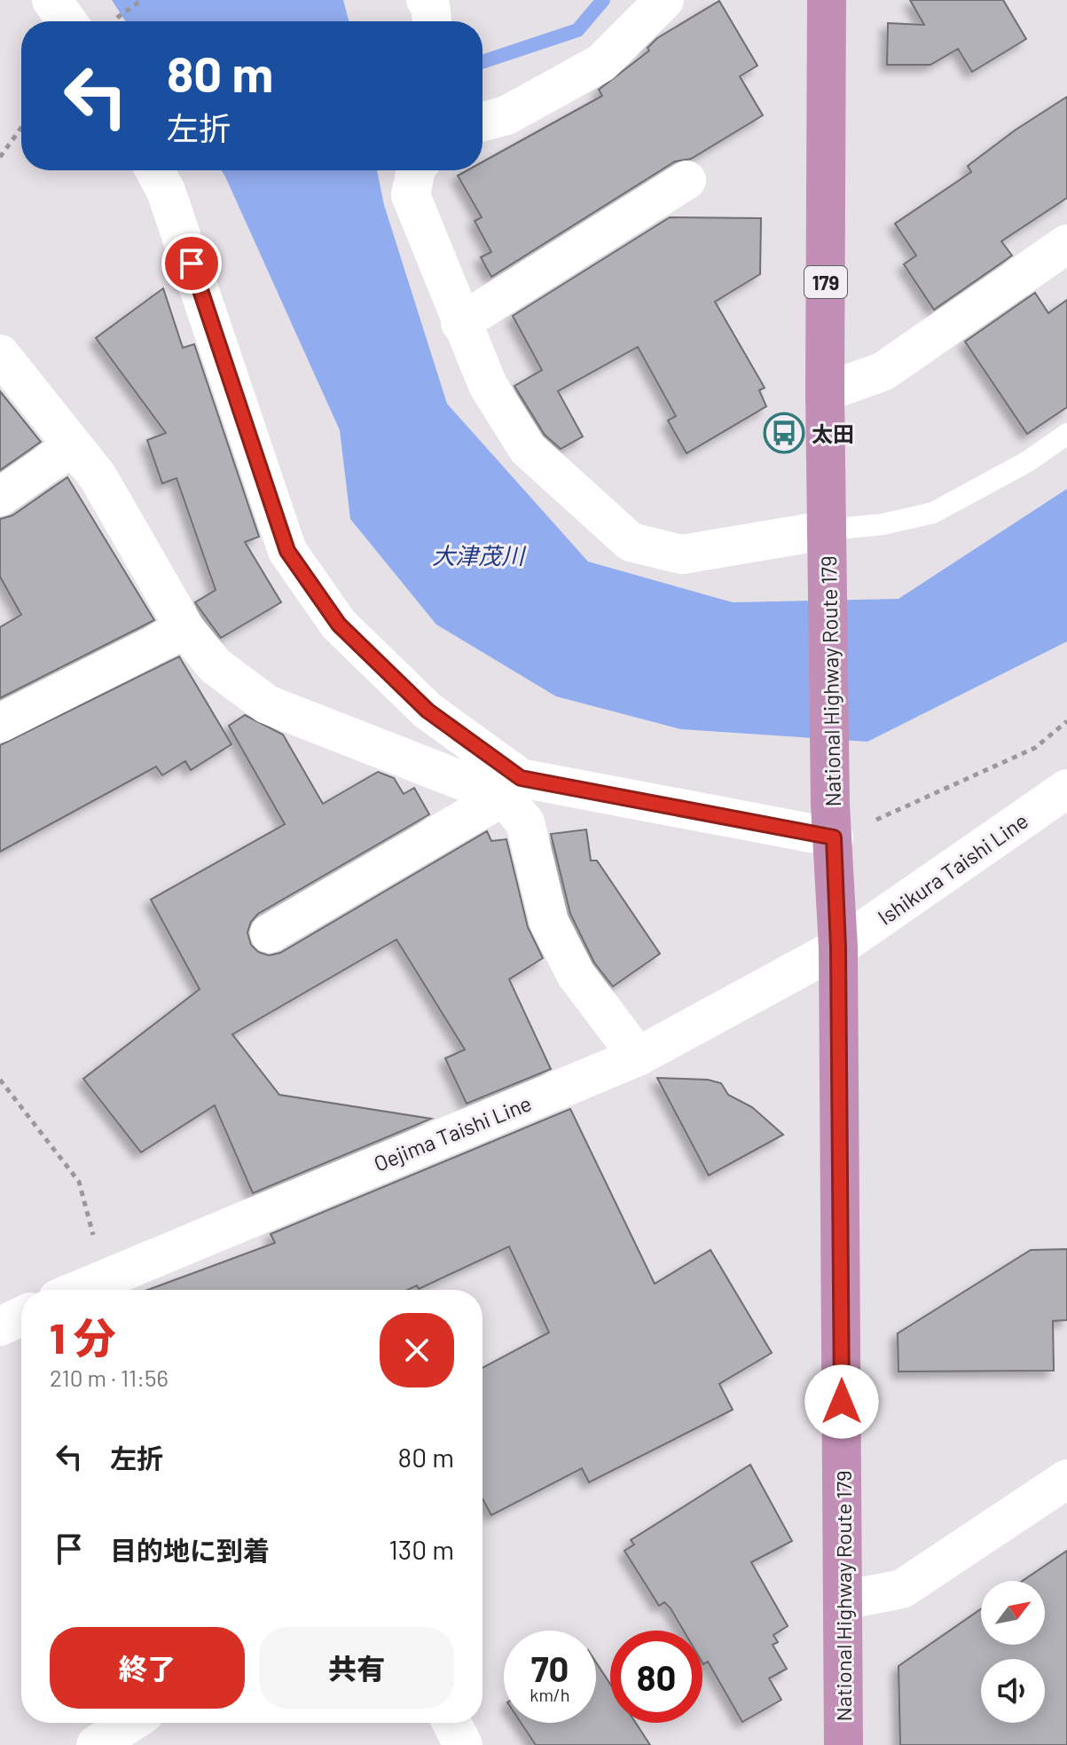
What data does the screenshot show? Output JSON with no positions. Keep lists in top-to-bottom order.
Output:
{
  "streets": {
    "highway": ["179", "National Highway Route 179"],
    "street": ["Ishikura Taishi Line", "Oejima Taishi Line"]
  },
  "crossings": [
    ["National Highway Route 179", "Ishikura Taishi Line"],
    ["National Highway Route 179", "Oejima Taishi Line"],
    ["Ishikura Taishi Line", "Oejima Taishi Line"]
  ],
  "water": ["大津茂川"],
  "places": {
    "bus stop": ["太田"]
  },
  "north": "top right",
  "page": {
    "turn": ["80 m", "左折"],
    "heading": ["1 分", "210 m · 11:56"],
    "list": [
      {
        "name": "左折",
        "value": "80 m"
      },
      {
        "name": "目的地に到着",
        "value": "130 m"
      }
    ],
    "buttons": ["終了", "共有"],
    "speed": "70 km/h",
    "limit": "80"
  }
}
